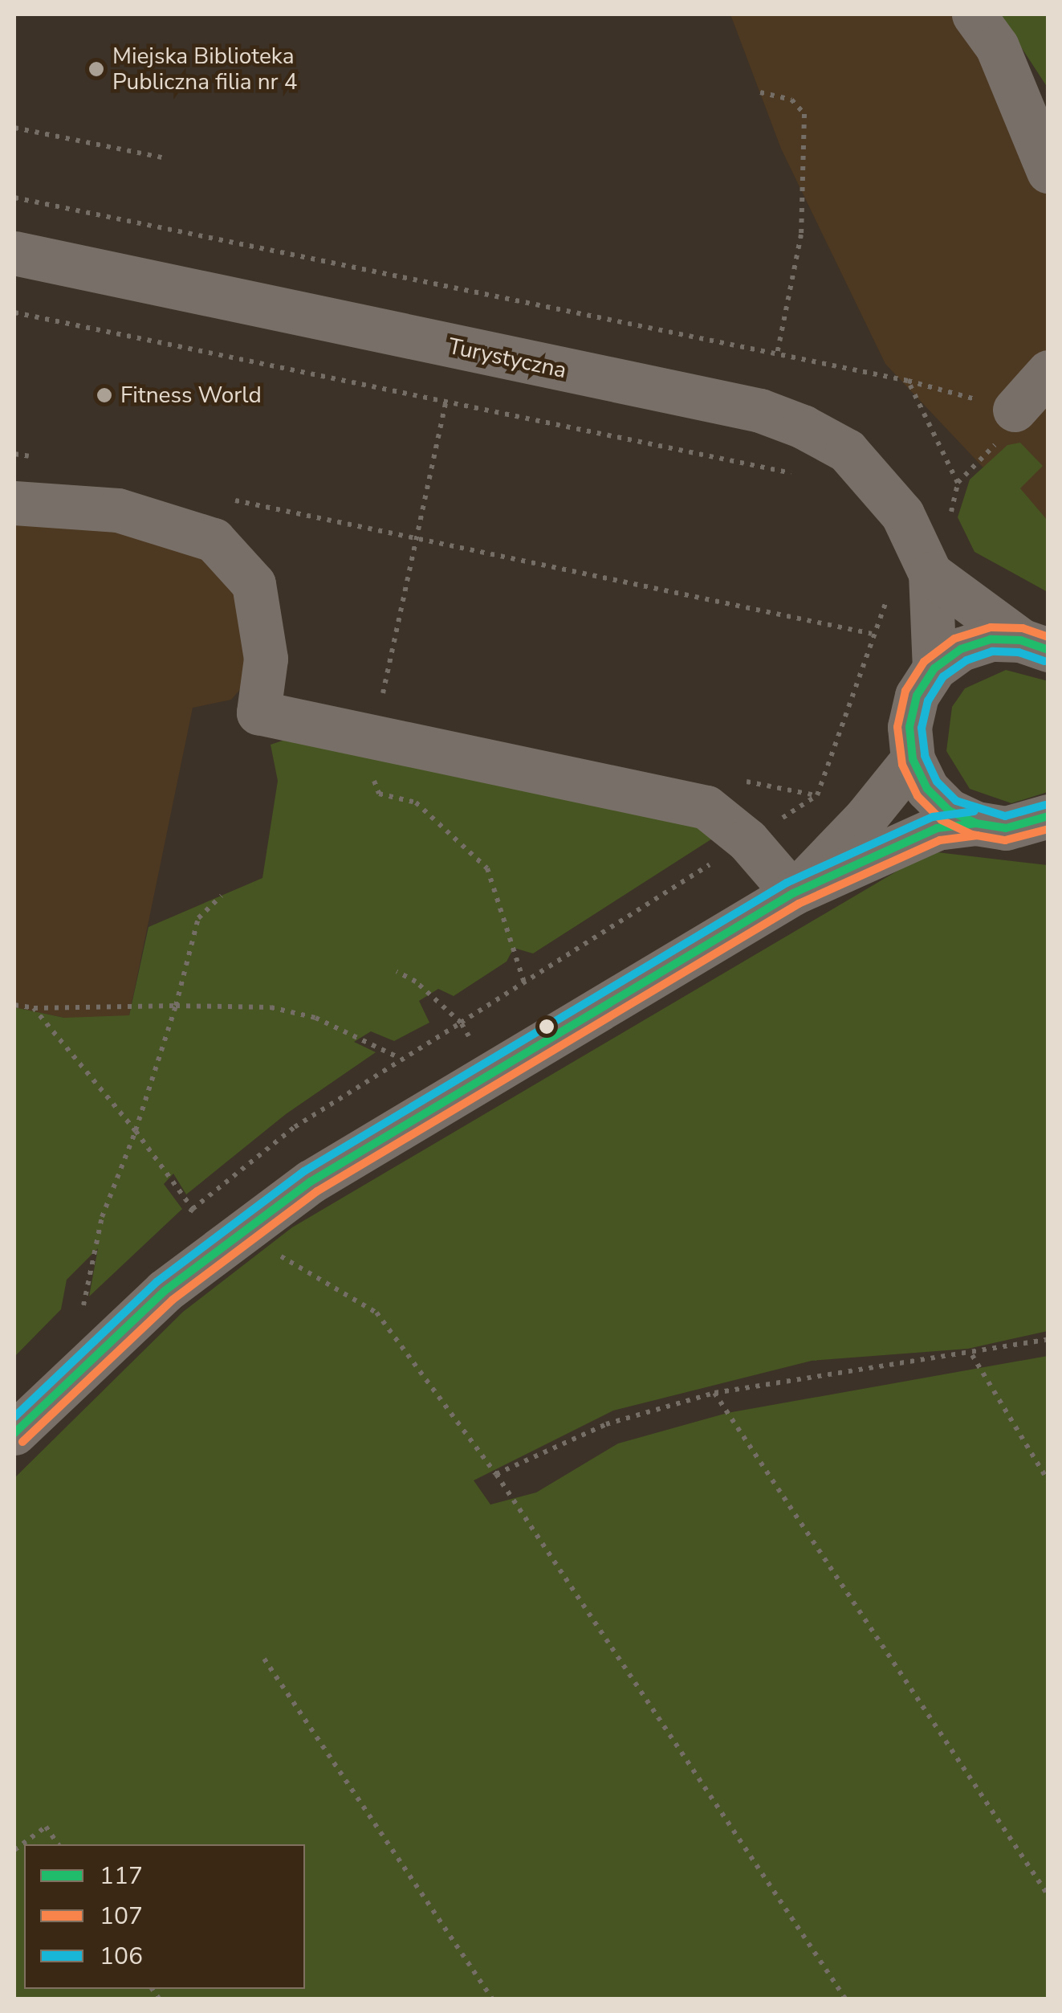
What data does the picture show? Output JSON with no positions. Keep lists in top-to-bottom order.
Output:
{
  "streets": {
    "street": ["Turystyczna"]
  },
  "places": ["Miejska Biblioteka Publiczna filia nr 4", "Fitness World"],
  "lines": ["transit line 107", "transit line 117", "transit line 106"],
  "legend": ["117", "107", "106"]
}
